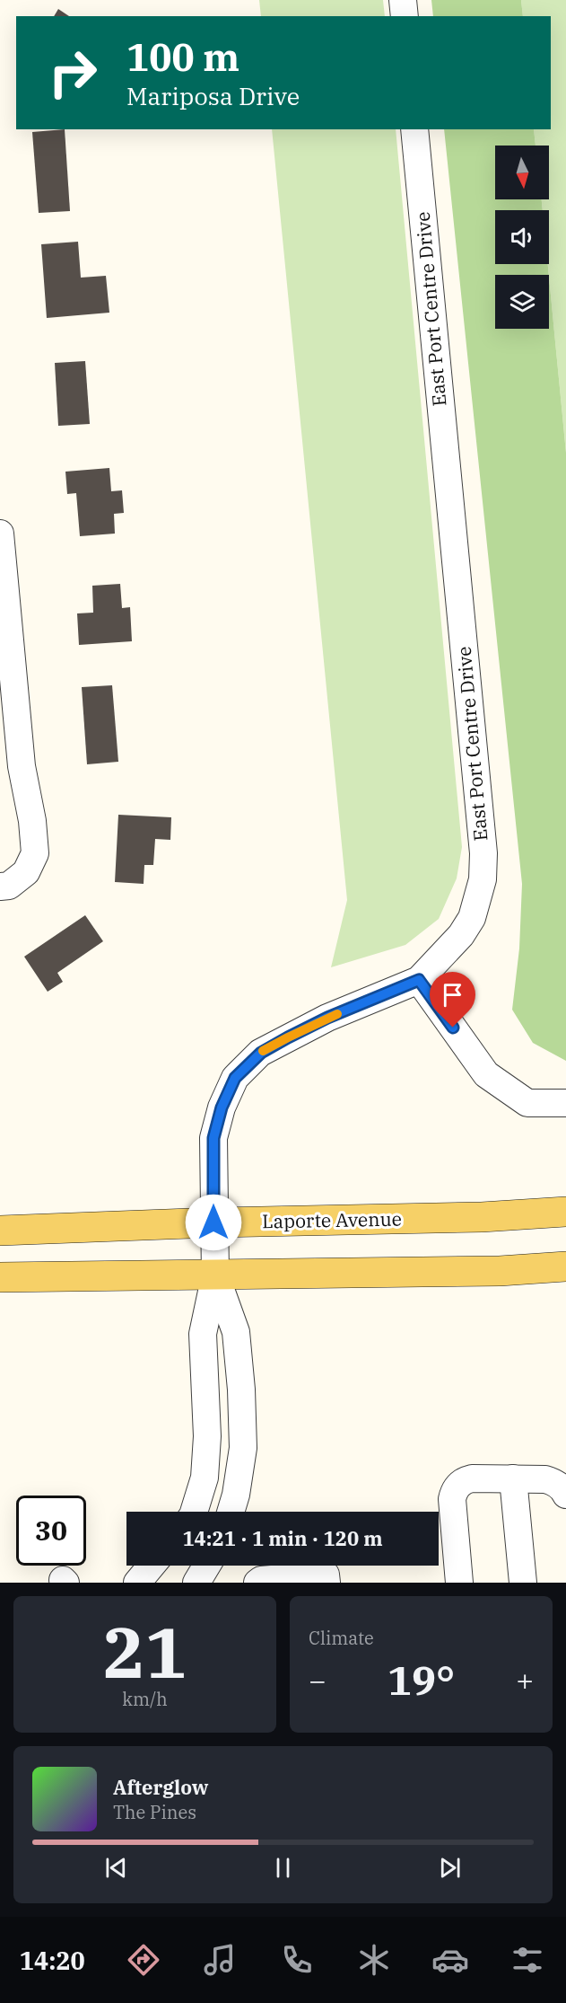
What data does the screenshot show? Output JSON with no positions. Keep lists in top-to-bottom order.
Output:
{
  "streets": {
    "main road": ["Laporte Avenue"],
    "street": ["East Port Centre Drive"]
  },
  "crossings": [
    ["East Port Centre Drive", "Laporte Avenue"]
  ],
  "north": "bottom",
  "page": {
    "turn": ["100 m", "Mariposa Drive"],
    "limit": "30",
    "trip": "14:21 · 1 min · 120 m",
    "tile": [
      ["21", "km/h"],
      "Climate"
    ],
    "heat": ["−", "19°", "+"],
    "song": ["Afterglow", "The Pines"],
    "tabs": "14:20"
  }
}
